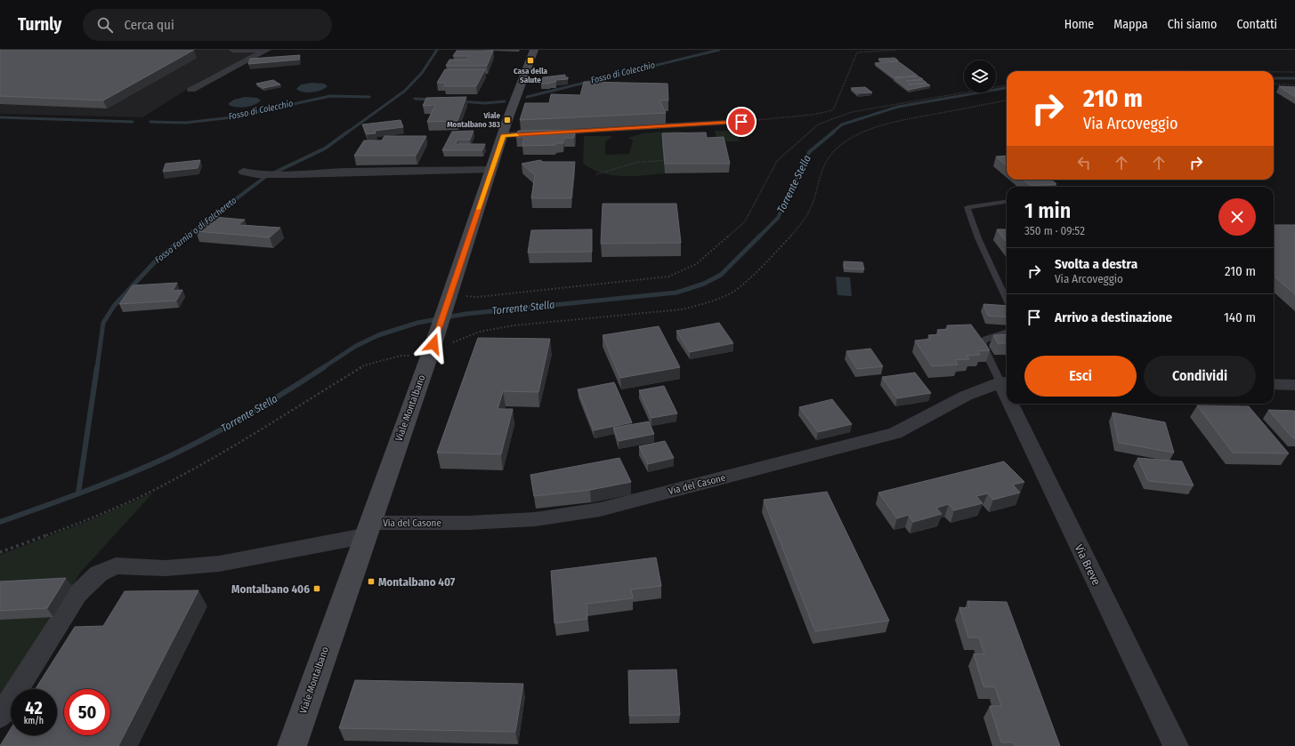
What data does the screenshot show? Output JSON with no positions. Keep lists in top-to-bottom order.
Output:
{
  "streets": {
    "main road": ["Viale Montalbano"],
    "street": ["Via del Casone", "Via Breve"]
  },
  "crossings": [
    ["Viale Montalbano", "Via del Casone"]
  ],
  "water": ["Fosso di Colecchio", "Torrente Stella", "Fosso Farnio o di Falchereto"],
  "places": {
    "transit": [
      "Casa della Salute",
      "Viale Montalbano 383",
      "Montalbano 407",
      "Montalbano 406"
    ]
  },
  "page": {
    "header": "Turnly",
    "search": "Cerca qui",
    "nav": [
      "Home",
      "Mappa",
      "Chi siamo",
      "Contatti"
    ],
    "turn": ["210 m", "Via Arcoveggio"],
    "heading": ["1 min", "350 m · 09:52"],
    "list": [
      {
        "name": "Svolta a destra",
        "note": "Via Arcoveggio",
        "value": "210 m"
      },
      {
        "name": "Arrivo a destinazione",
        "value": "140 m"
      }
    ],
    "buttons": ["Esci", "Condividi"],
    "speed": "42 km/h",
    "limit": "50"
  }
}
